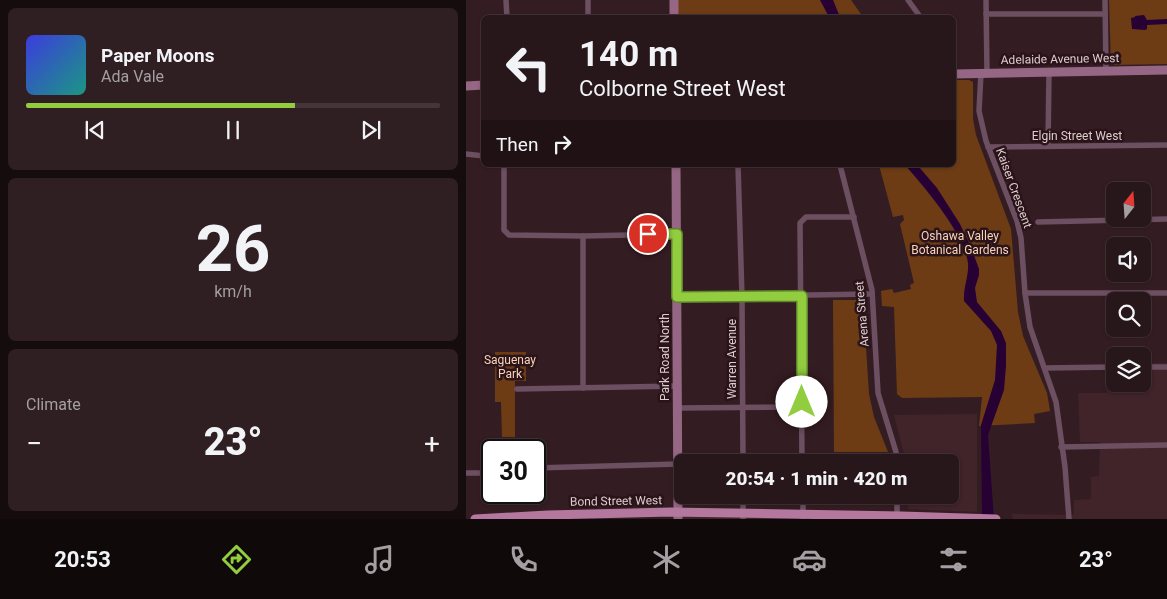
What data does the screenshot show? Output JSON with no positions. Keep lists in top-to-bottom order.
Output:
{
  "streets": {
    "main road": ["Adelaide Avenue West", "Park Road North", "Bond Street West"],
    "street": [
      "Elgin Street West",
      "Kaiser Crescent",
      "Arena Street",
      "Warren Avenue"
    ]
  },
  "crossings": [
    ["Adelaide Avenue West", "Kaiser Crescent"],
    ["Elgin Street West", "Kaiser Crescent"]
  ],
  "parks": ["Oshawa Valley Botanical Gardens", "Saguenay Park"],
  "north": "top",
  "page": {
    "turn": ["140 m", "Colborne Street West"],
    "song": ["Paper Moons", "Ada Vale"],
    "then": "Then",
    "tile": [
      ["26", "km/h"],
      "Climate"
    ],
    "heat": ["−", "23°", "+"],
    "limit": "30",
    "trip": "20:54 · 1 min · 420 m",
    "tabs": ["20:53", "23°"]
  }
}
